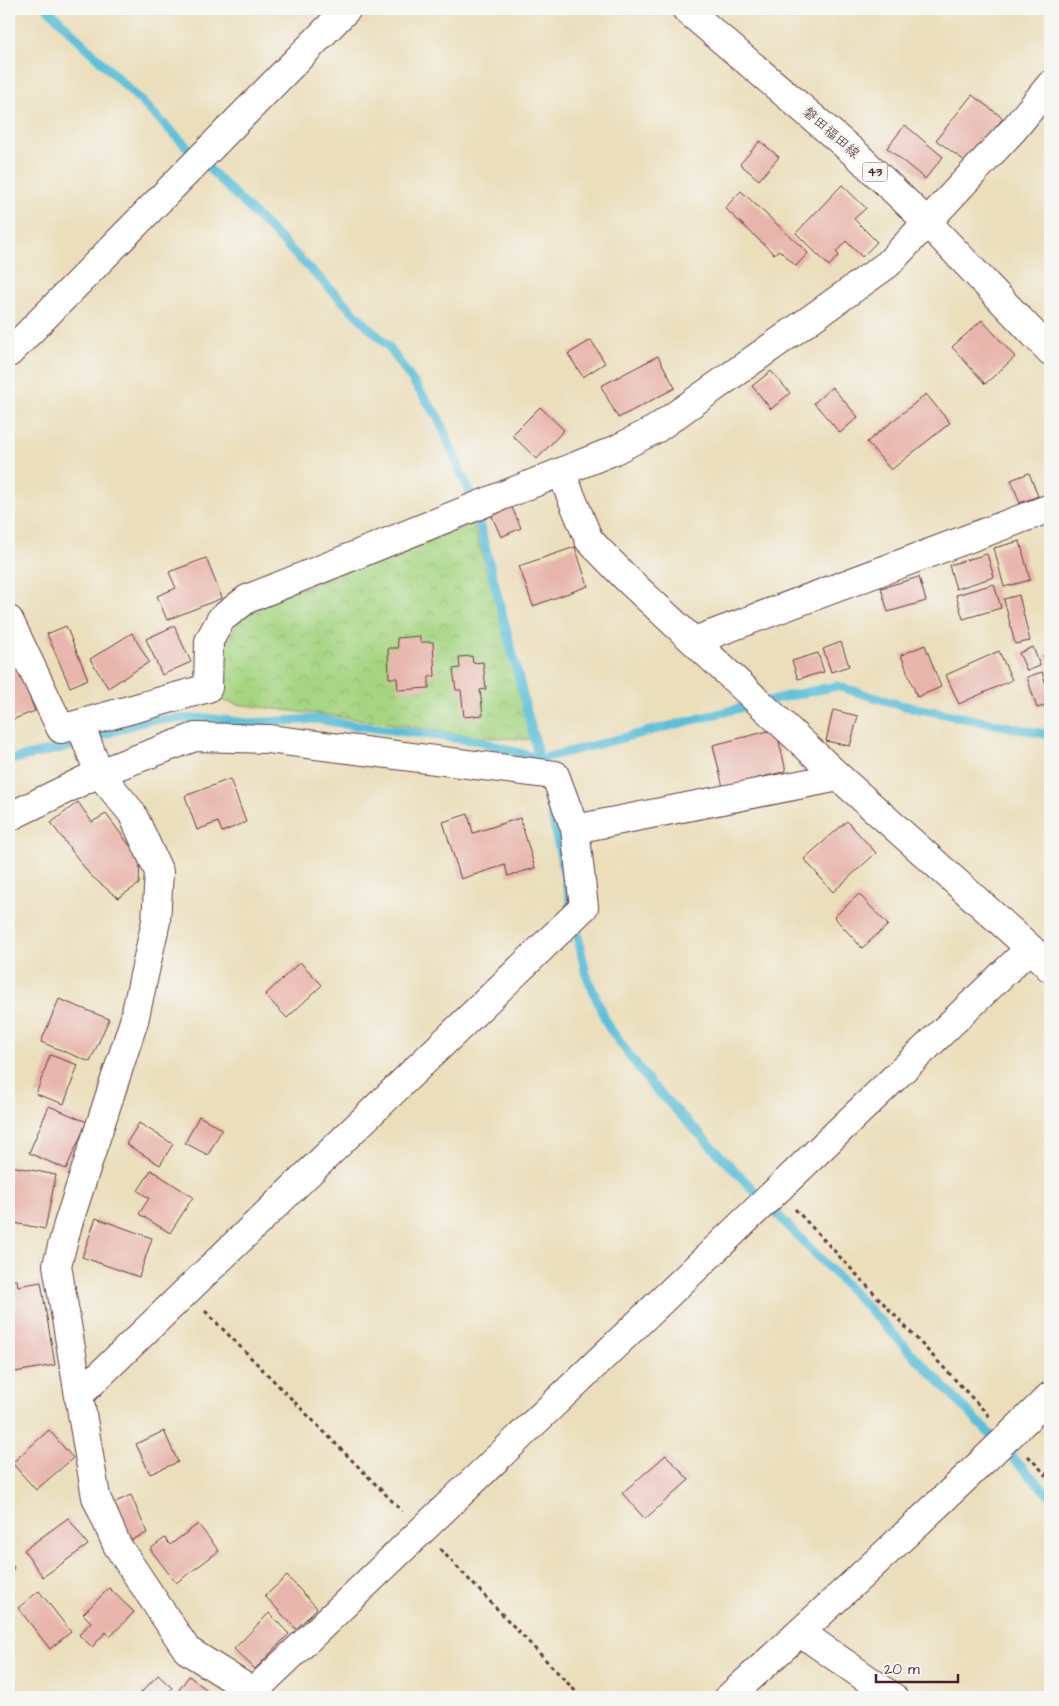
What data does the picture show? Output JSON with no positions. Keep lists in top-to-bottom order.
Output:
{
  "streets": {
    "street": ["磐田福田線", "43"]
  },
  "scale_bar": "20 m"
}
